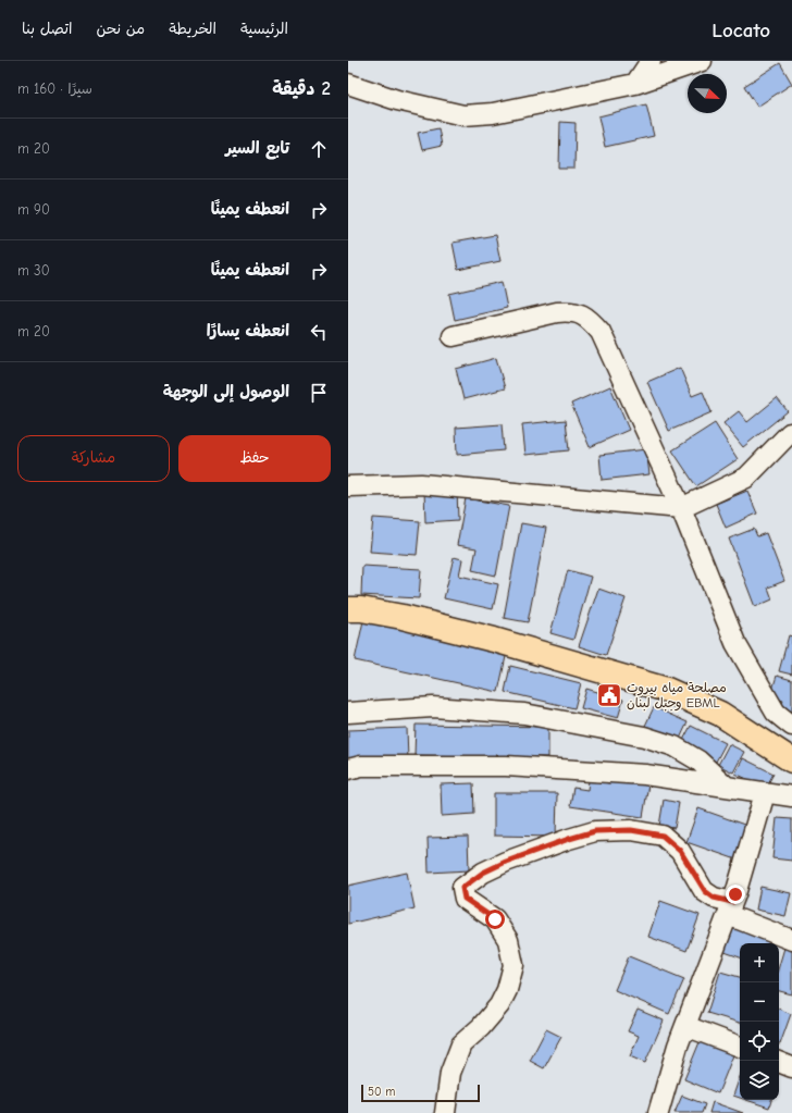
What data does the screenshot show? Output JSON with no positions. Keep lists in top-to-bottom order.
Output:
{
  "places": {
    "public building": ["مصلحة مياه بيروت وجبل لبنان EBML"]
  },
  "scale_bar": "50 m",
  "north": "bottom right",
  "page": {
    "header": "Locato",
    "nav": [
      "الرئيسية",
      "الخريطة",
      "من نحن",
      "اتصل بنا"
    ],
    "heading": ["2 دقيقة", "سيرًا · 160 m"],
    "list": [
      ["تابع السير", "20 m"],
      ["انعطف يمينًا", "90 m"],
      ["انعطف يمينًا", "30 m"],
      ["انعطف يسارًا", "20 m"],
      "الوصول إلى الوجهة"
    ],
    "buttons": ["حفظ", "مشاركة"],
    "map_buttons": ["+", "−"],
    "scale": "50 m"
  }
}
